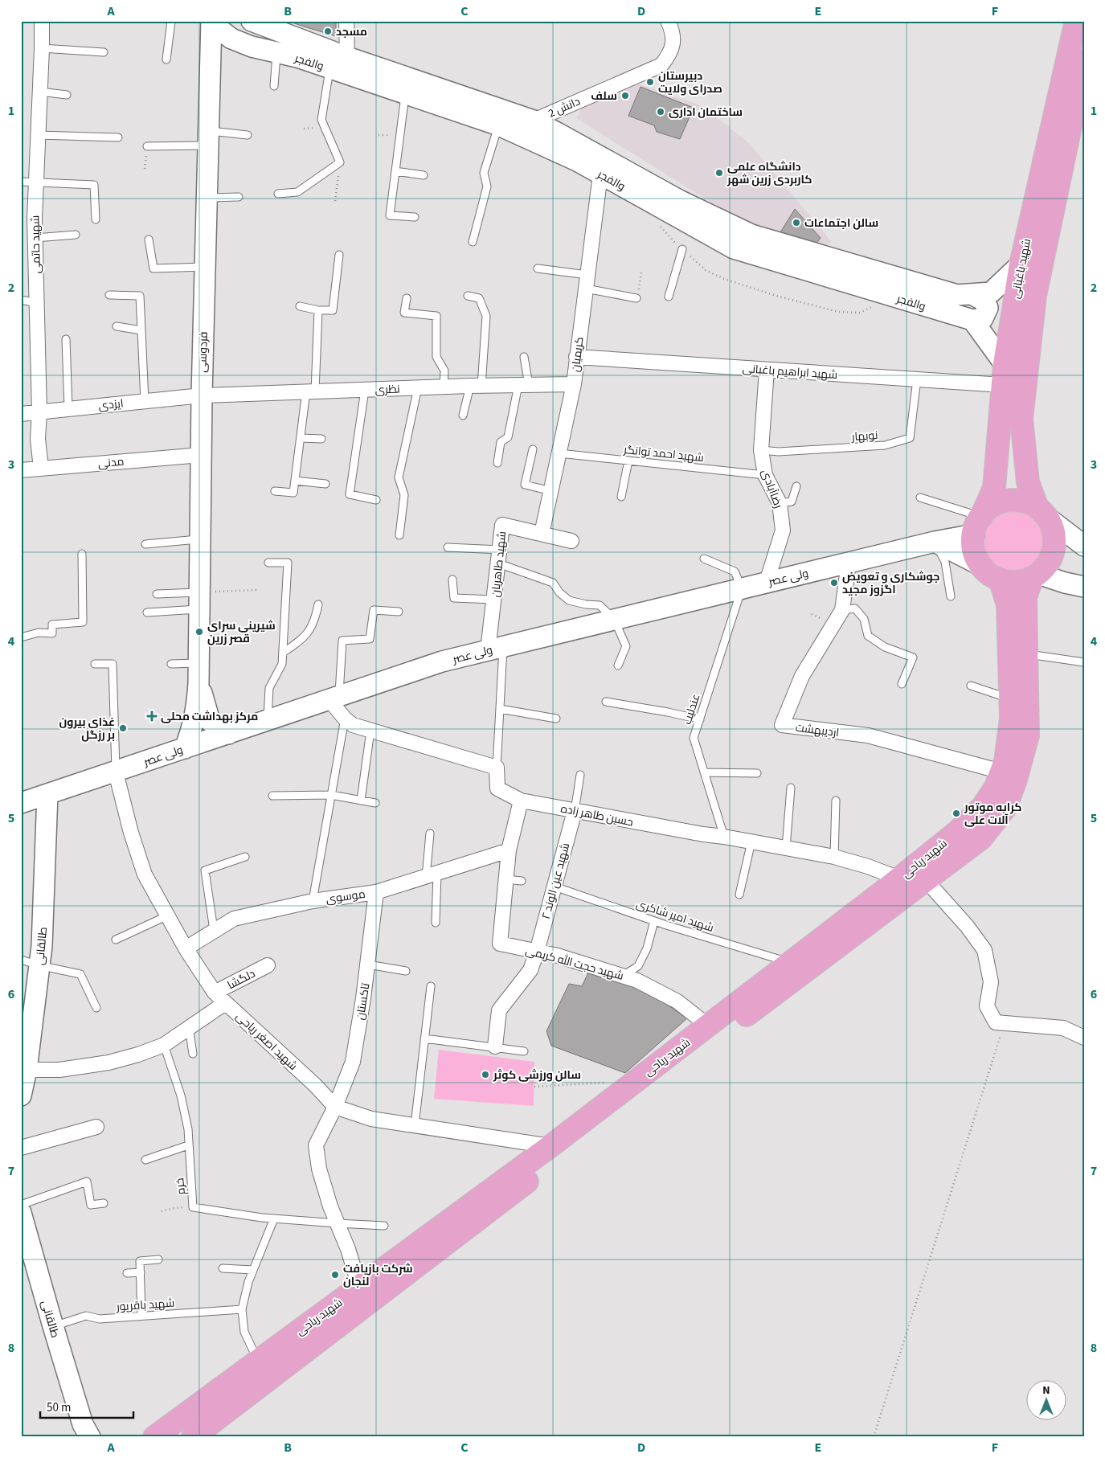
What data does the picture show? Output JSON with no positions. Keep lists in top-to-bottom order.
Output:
{
  "streets": {
    "main road": ["شهید باغبانی", "شهید ریاحی"],
    "street": [
      "والفجر",
      "دانش 2",
      "شهید حاتمی",
      "فردوسی",
      "کریمیان",
      "شهید ابراهیم باغبانی",
      "نظری",
      "ایزدی",
      "مدنی",
      "رضاآبادی",
      "شهید طاهریان",
      "ولی عصر",
      "اردیبهشت",
      "حسین طاهر زاده",
      "شهید عین الوند ۲",
      "موسوی",
      "طالقانی",
      "شهید حجت الله کریمی",
      "دلگشا",
      "تاکستان",
      "شهید اصغر ریاحی"
    ],
    "lane": [
      "نوبهار",
      "شهید احمد توانگر",
      "عندلیب",
      "شهید امیر شاکری",
      "خرم",
      "شهید باقرپور"
    ]
  },
  "crossings": [
    ["والفجر", "دانش 2"],
    ["والفجر", "شهید باغبانی"],
    ["والفجر", "فردوسی"],
    ["والفجر", "کریمیان"],
    ["شهید حاتمی", "ایزدی"],
    ["شهید حاتمی", "مدنی"],
    ["شهید باغبانی", "شهید ابراهیم باغبانی"],
    ["شهید باغبانی", "ولی عصر"],
    ["شهید باغبانی", "شهید ریاحی"],
    ["فردوسی", "نظری"],
    ["فردوسی", "ایزدی"],
    ["فردوسی", "مدنی"],
    ["فردوسی", "ولی عصر"],
    ["کریمیان", "شهید ابراهیم باغبانی"],
    ["کریمیان", "نظری"],
    ["کریمیان", "شهید احمد توانگر"],
    ["کریمیان", "شهید طاهریان"],
    ["شهید ابراهیم باغبانی", "نوبهار"],
    ["شهید ابراهیم باغبانی", "رضاآبادی"],
    ["نظری", "ایزدی"],
    ["نوبهار", "رضاآبادی"],
    ["شهید احمد توانگر", "رضاآبادی"],
    ["رضاآبادی", "ولی عصر"],
    ["شهید طاهریان", "ولی عصر"],
    ["ولی عصر", "عندلیب"],
    ["ولی عصر", "اردیبهشت"],
    ["ولی عصر", "شهید ریاحی"],
    ["ولی عصر", "طالقانی"],
    ["ولی عصر", "شهید اصغر ریاحی"],
    ["عندلیب", "حسین طاهر زاده"],
    ["اردیبهشت", "شهید ریاحی"],
    ["حسین طاهر زاده", "شهید ریاحی"],
    ["حسین طاهر زاده", "شهید عین الوند ۲"],
    ["حسین طاهر زاده", "شهید حجت الله کریمی"],
    ["شهید ریاحی", "شهید امیر شاکری"],
    ["شهید ریاحی", "شهید حجت الله کریمی"],
    ["شهید ریاحی", "تاکستان"],
    ["شهید ریاحی", "شهید اصغر ریاحی"],
    ["شهید عین الوند ۲", "شهید امیر شاکری"],
    ["شهید عین الوند ۲", "شهید حجت الله کریمی"],
    ["موسوی", "شهید حجت الله کریمی"],
    ["موسوی", "تاکستان"],
    ["موسوی", "شهید اصغر ریاحی"],
    ["طالقانی", "شهید باقرپور"],
    ["دلگشا", "شهید اصغر ریاحی"],
    ["تاکستان", "شهید اصغر ریاحی"],
    ["تاکستان", "خرم"]
  ],
  "places": {
    "other": [
      "مسجد",
      "دبیرستان صدرای ولایت",
      "سلف",
      "ساختمان اداری",
      "دانشگاه علمی کاربردی زرین شهر",
      "سالن اجتماعات",
      "جوشکاری و تعویض اگزوز مجید",
      "شیرینی سرای قصر زرین",
      "غذای بیرون بر رزگل",
      "کرایه موتور آلات علی",
      "سالن ورزشی کوثر",
      "شرکت بازیافت لنجان"
    ],
    "health": ["مرکز بهداشت محلی"]
  },
  "scale_bar": "50 m",
  "north": "top",
  "grid": {
    "columns": [
      "A",
      "B",
      "C",
      "D",
      "E",
      "F"
    ],
    "rows": [
      "1",
      "2",
      "3",
      "4",
      "5",
      "6",
      "7",
      "8"
    ]
  }
}
